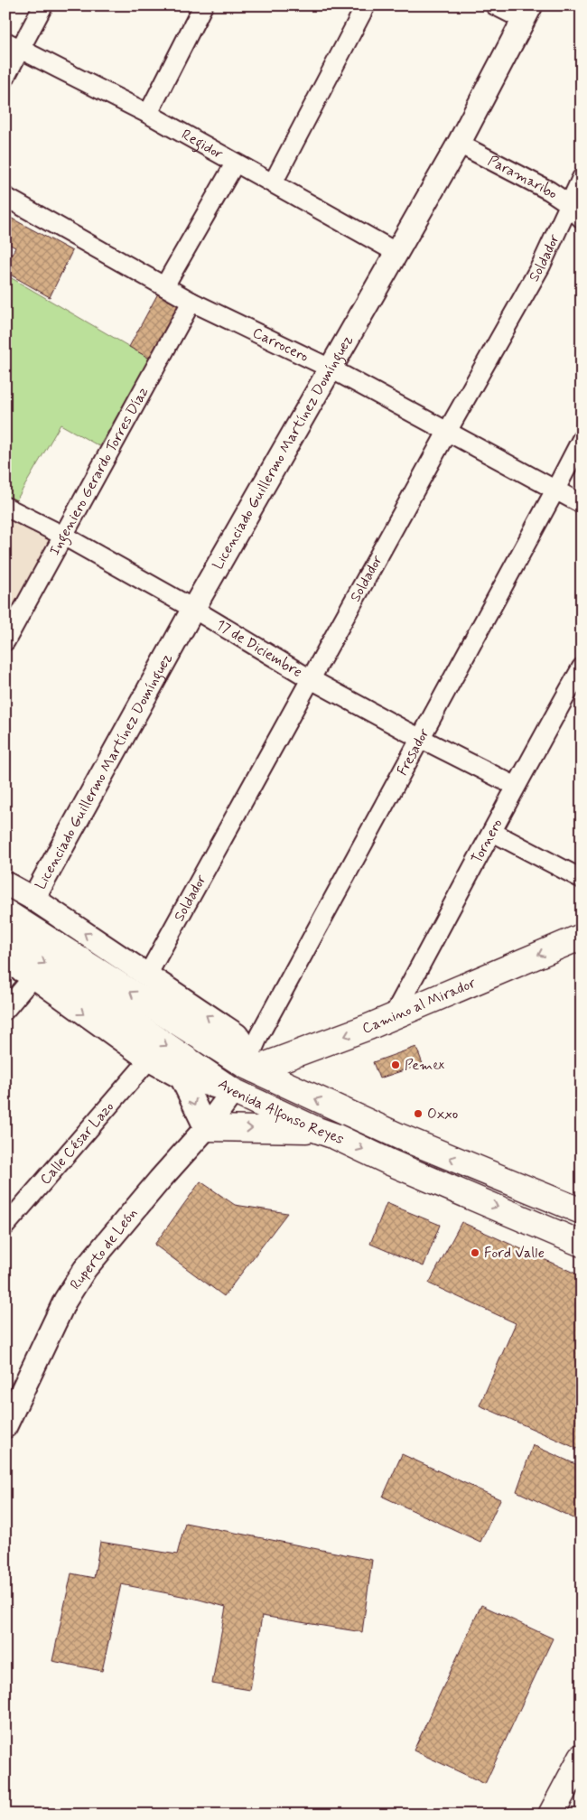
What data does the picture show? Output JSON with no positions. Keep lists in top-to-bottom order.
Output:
{
  "streets": {
    "main road": ["Camino al Mirador", "Avenida Alfonso Reyes"],
    "street": [
      "Regidor",
      "Paramaribo",
      "Soldador",
      "Carrocero",
      "Licenciado Guillermo Martínez Domínguez",
      "Ingeniero Gerardo Torres Díaz",
      "17 de Diciembre",
      "Fresador",
      "Tornero",
      "Calle César Lazo",
      "Ruperto de León"
    ]
  },
  "crossings": [
    ["Regidor", "Licenciado Guillermo Martínez Domínguez"],
    ["Paramaribo", "Soldador"],
    ["Paramaribo", "Licenciado Guillermo Martínez Domínguez"],
    ["Soldador", "Carrocero"],
    ["Soldador", "17 de Diciembre"],
    ["Carrocero", "Licenciado Guillermo Martínez Domínguez"],
    ["Carrocero", "Ingeniero Gerardo Torres Díaz"],
    ["Carrocero", "Fresador"],
    ["Licenciado Guillermo Martínez Domínguez", "17 de Diciembre"],
    ["Ingeniero Gerardo Torres Díaz", "17 de Diciembre"],
    ["17 de Diciembre", "Fresador"],
    ["17 de Diciembre", "Tornero"],
    ["Fresador", "Camino al Mirador"],
    ["Fresador", "Avenida Alfonso Reyes"],
    ["Tornero", "Camino al Mirador"],
    ["Camino al Mirador", "Avenida Alfonso Reyes"],
    ["Avenida Alfonso Reyes", "Ruperto de León"]
  ],
  "one_way": ["Camino al Mirador"],
  "places": ["Pemex", "Oxxo", "Ford Valle"]
}
